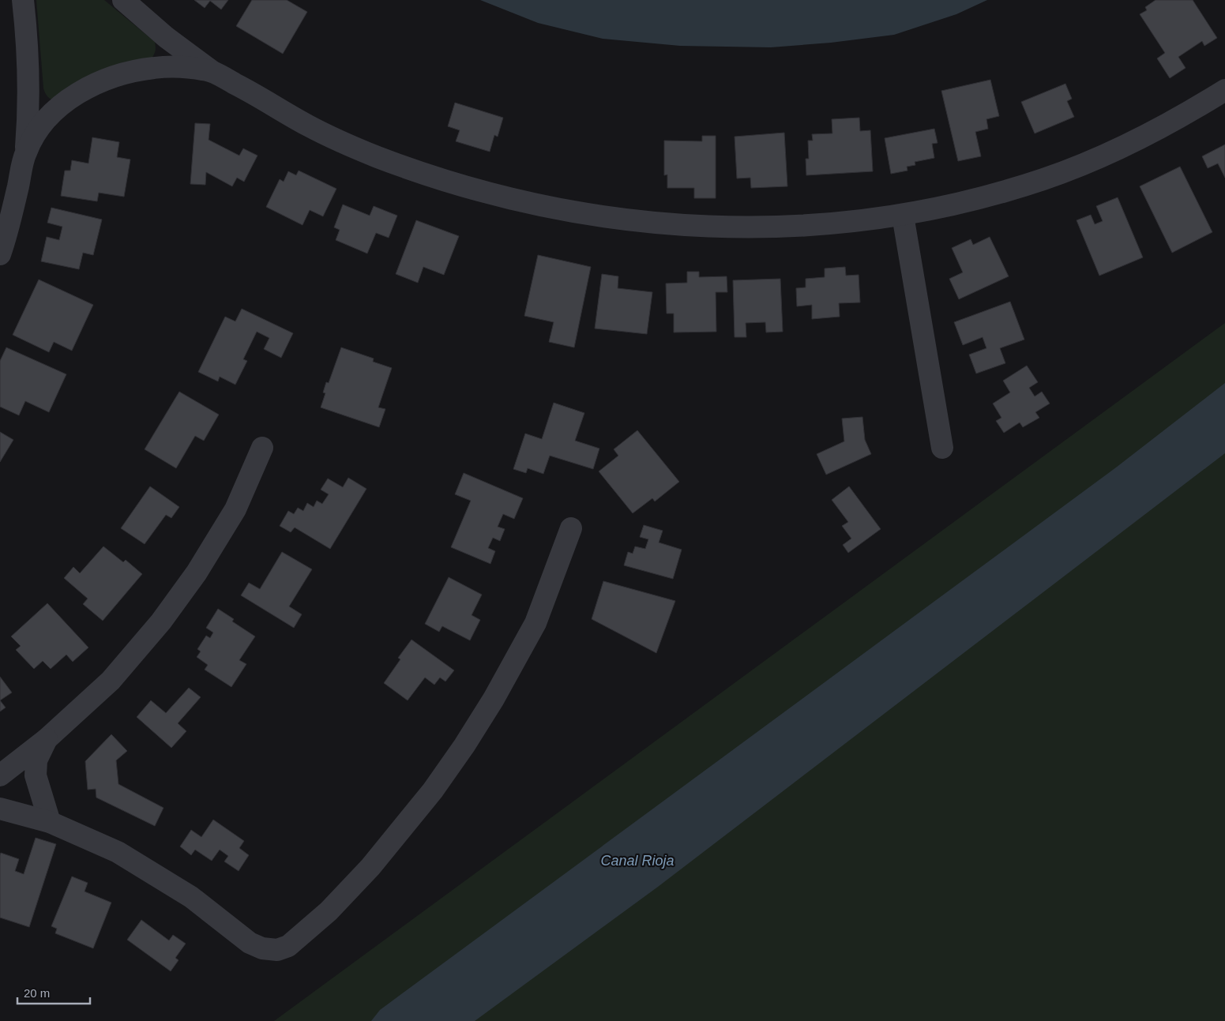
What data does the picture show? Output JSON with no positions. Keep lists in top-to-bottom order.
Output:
{
  "water": ["Canal Rioja"],
  "scale_bar": "20 m"
}
